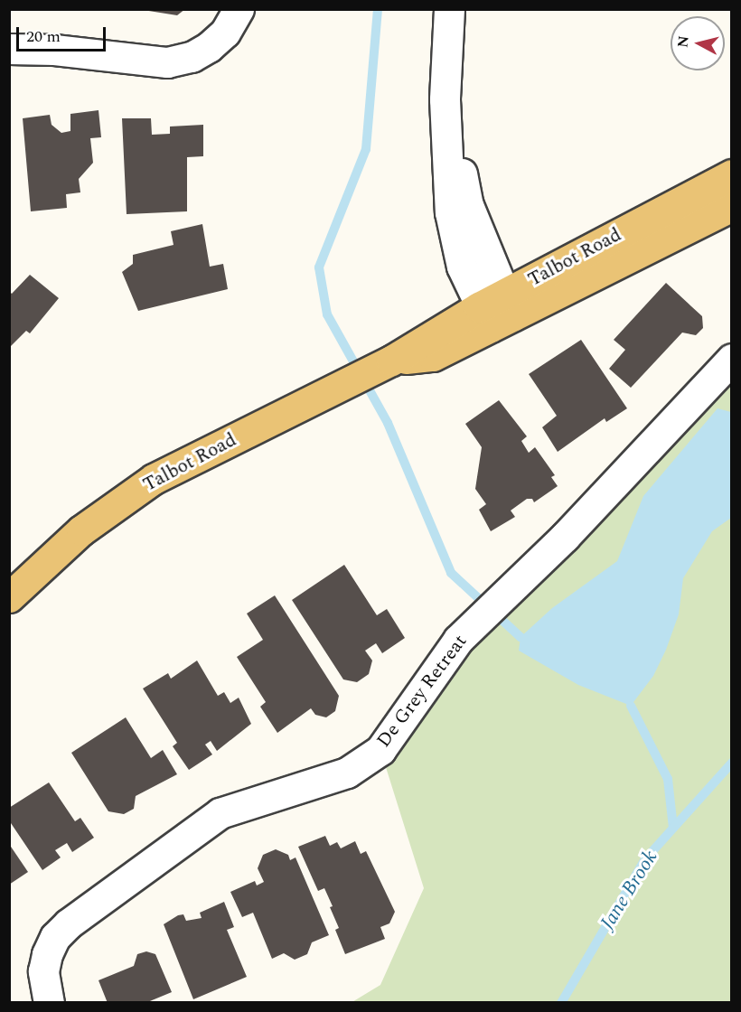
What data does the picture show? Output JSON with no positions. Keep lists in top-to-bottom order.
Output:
{
  "streets": {
    "main road": ["Talbot Road"],
    "street": ["De Grey Retreat"]
  },
  "water": ["Jane Brook"],
  "scale_bar": "20 m",
  "north": "left"
}
